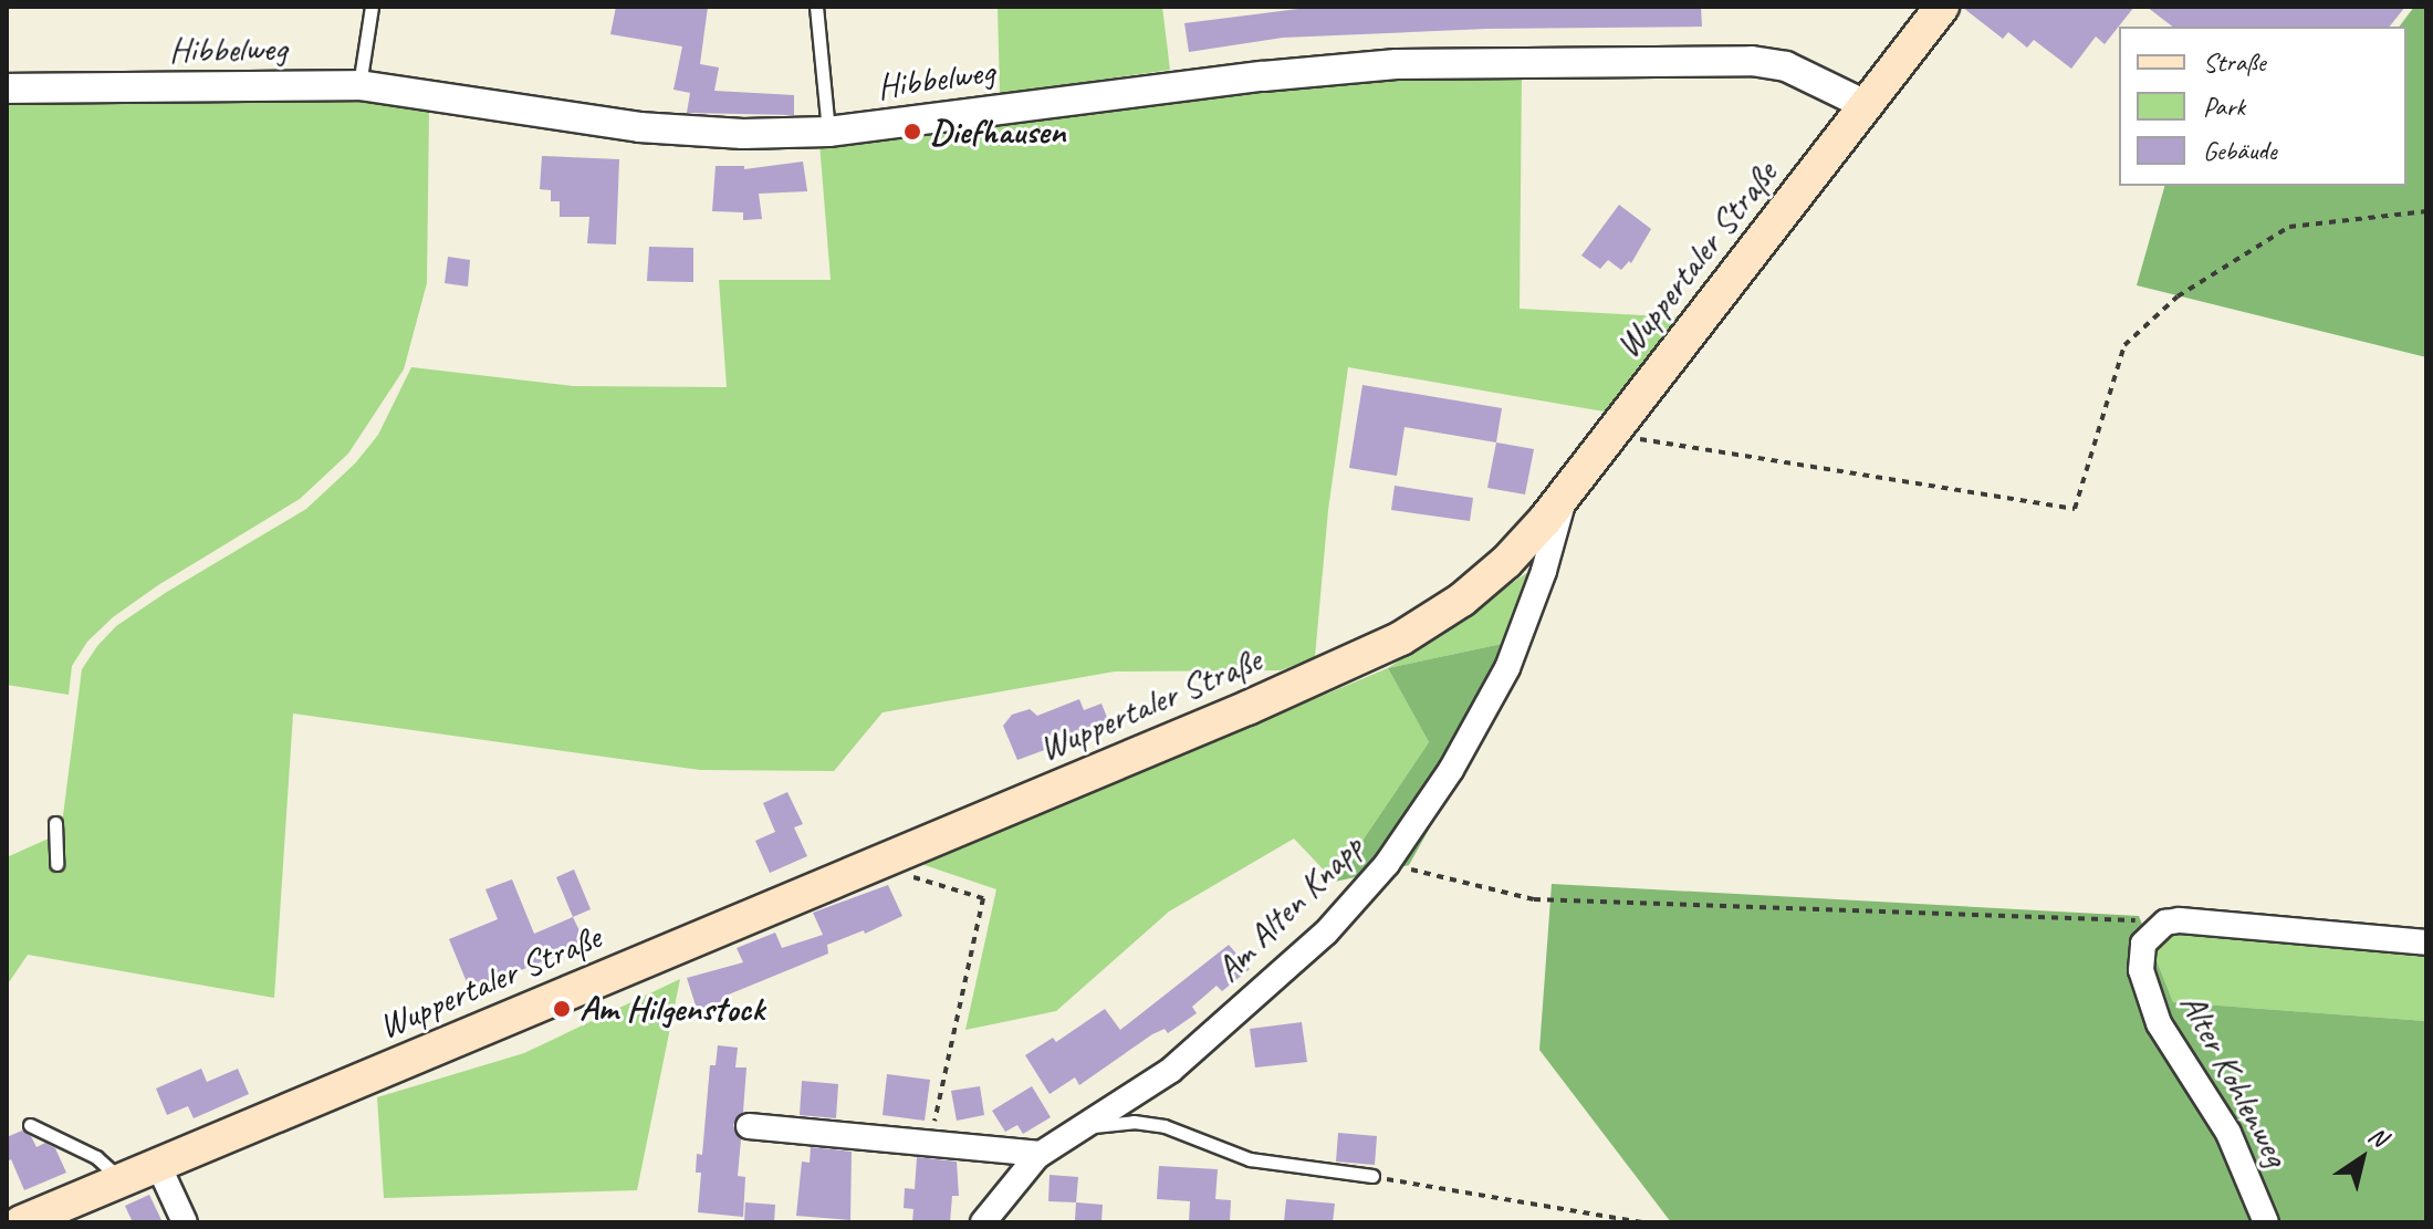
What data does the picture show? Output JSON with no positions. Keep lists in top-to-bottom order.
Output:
{
  "streets": {
    "main road": ["Wuppertaler Straße"],
    "street": ["Hibbelweg", "Am Alten Knapp", "Alter Kohlenweg"]
  },
  "crossings": [
    ["Hibbelweg", "Wuppertaler Straße"],
    ["Wuppertaler Straße", "Am Alten Knapp"]
  ],
  "places": ["Diefhausen", "Am Hilgenstock"],
  "legend": ["Straße", "Park", "Gebäude"],
  "north": "top right"
}
